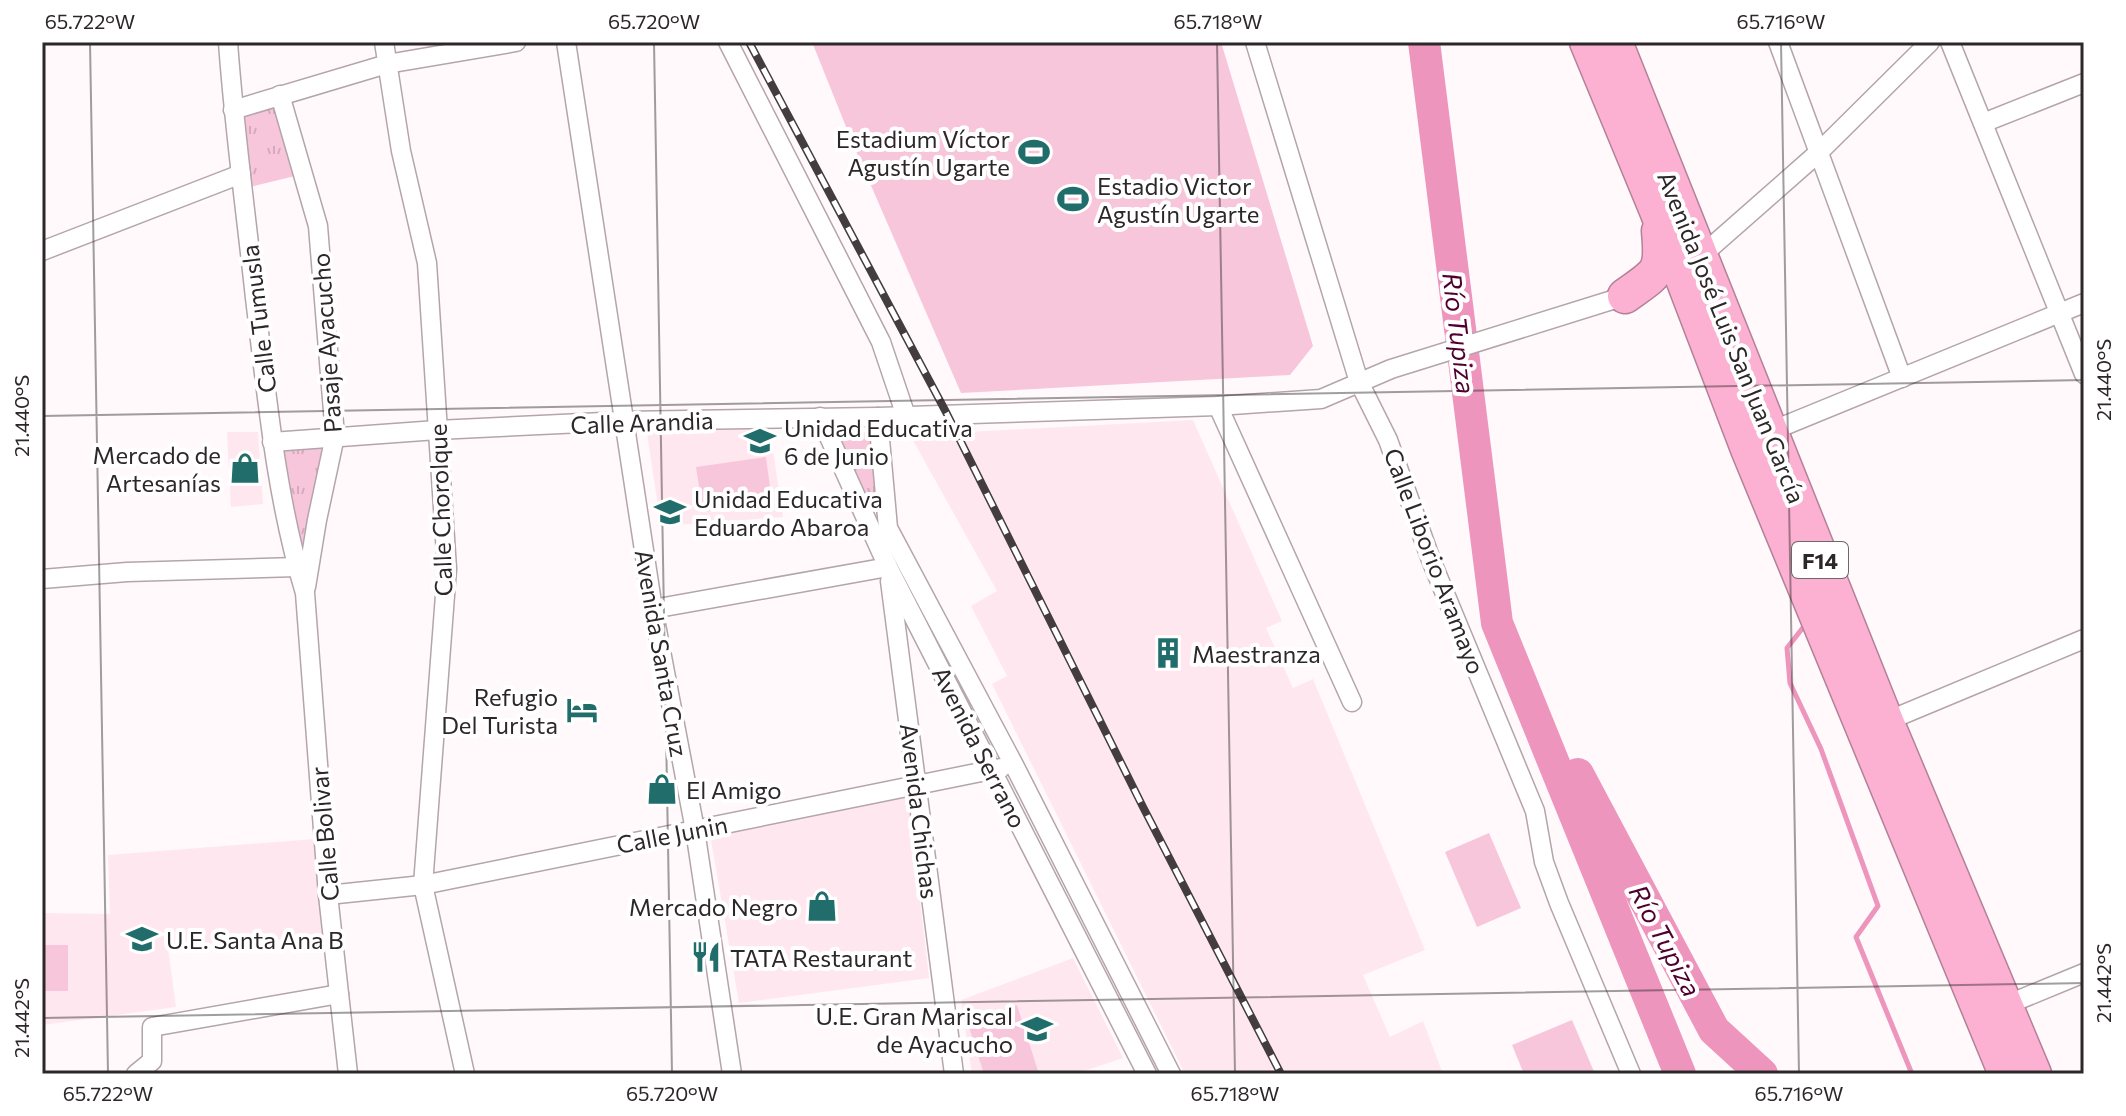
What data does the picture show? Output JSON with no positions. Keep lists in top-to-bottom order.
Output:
{
  "streets": {
    "highway": ["Avenida José Luis San Juan García", "F14"],
    "street": [
      "Calle Tumusla",
      "Pasaje Ayacucho",
      "Calle Arandia",
      "Calle Chorolque",
      "Calle Liborio Aramayo",
      "Avenida Santa Cruz",
      "Avenida Serrano",
      "Avenida Chichas",
      "Calle Bolivar",
      "Calle Junin"
    ]
  },
  "crossings": [
    ["Calle Tumusla", "Pasaje Ayacucho"],
    ["Calle Tumusla", "Calle Arandia"],
    ["Calle Tumusla", "Calle Bolivar"],
    ["Pasaje Ayacucho", "Calle Arandia"],
    ["Pasaje Ayacucho", "Calle Bolivar"],
    ["Calle Arandia", "Calle Chorolque"],
    ["Calle Arandia", "Calle Liborio Aramayo"],
    ["Calle Arandia", "Avenida Santa Cruz"],
    ["Calle Arandia", "Avenida Serrano"],
    ["Calle Chorolque", "Calle Junin"],
    ["Avenida Santa Cruz", "Calle Junin"],
    ["Avenida Serrano", "Avenida Chichas"],
    ["Avenida Serrano", "Calle Junin"],
    ["Avenida Chichas", "Calle Junin"],
    ["Calle Bolivar", "Calle Junin"]
  ],
  "water": ["Río Tupiza"],
  "places": {
    "sports": ["Estadium Víctor Agustín Ugarte", "Estadio Victor Agustín Ugarte"],
    "school or university": [
      "Unidad Educativa 6 de Junio",
      "Unidad Educativa Eduardo Abaroa",
      "U.E. Santa Ana B",
      "U.E. Gran Mariscal de Ayacucho"
    ],
    "shop": ["Mercado de Artesanías", "El Amigo", "Mercado Negro"],
    "building": ["Maestranza"],
    "hotel": ["Refugio Del Turista"],
    "restaurant": ["TATA Restaurant"]
  },
  "coordinates": [
    "65.722°W",
    "65.720°W",
    "65.718°W",
    "65.716°W",
    "21.440°S",
    "21.442°S"
  ]
}
